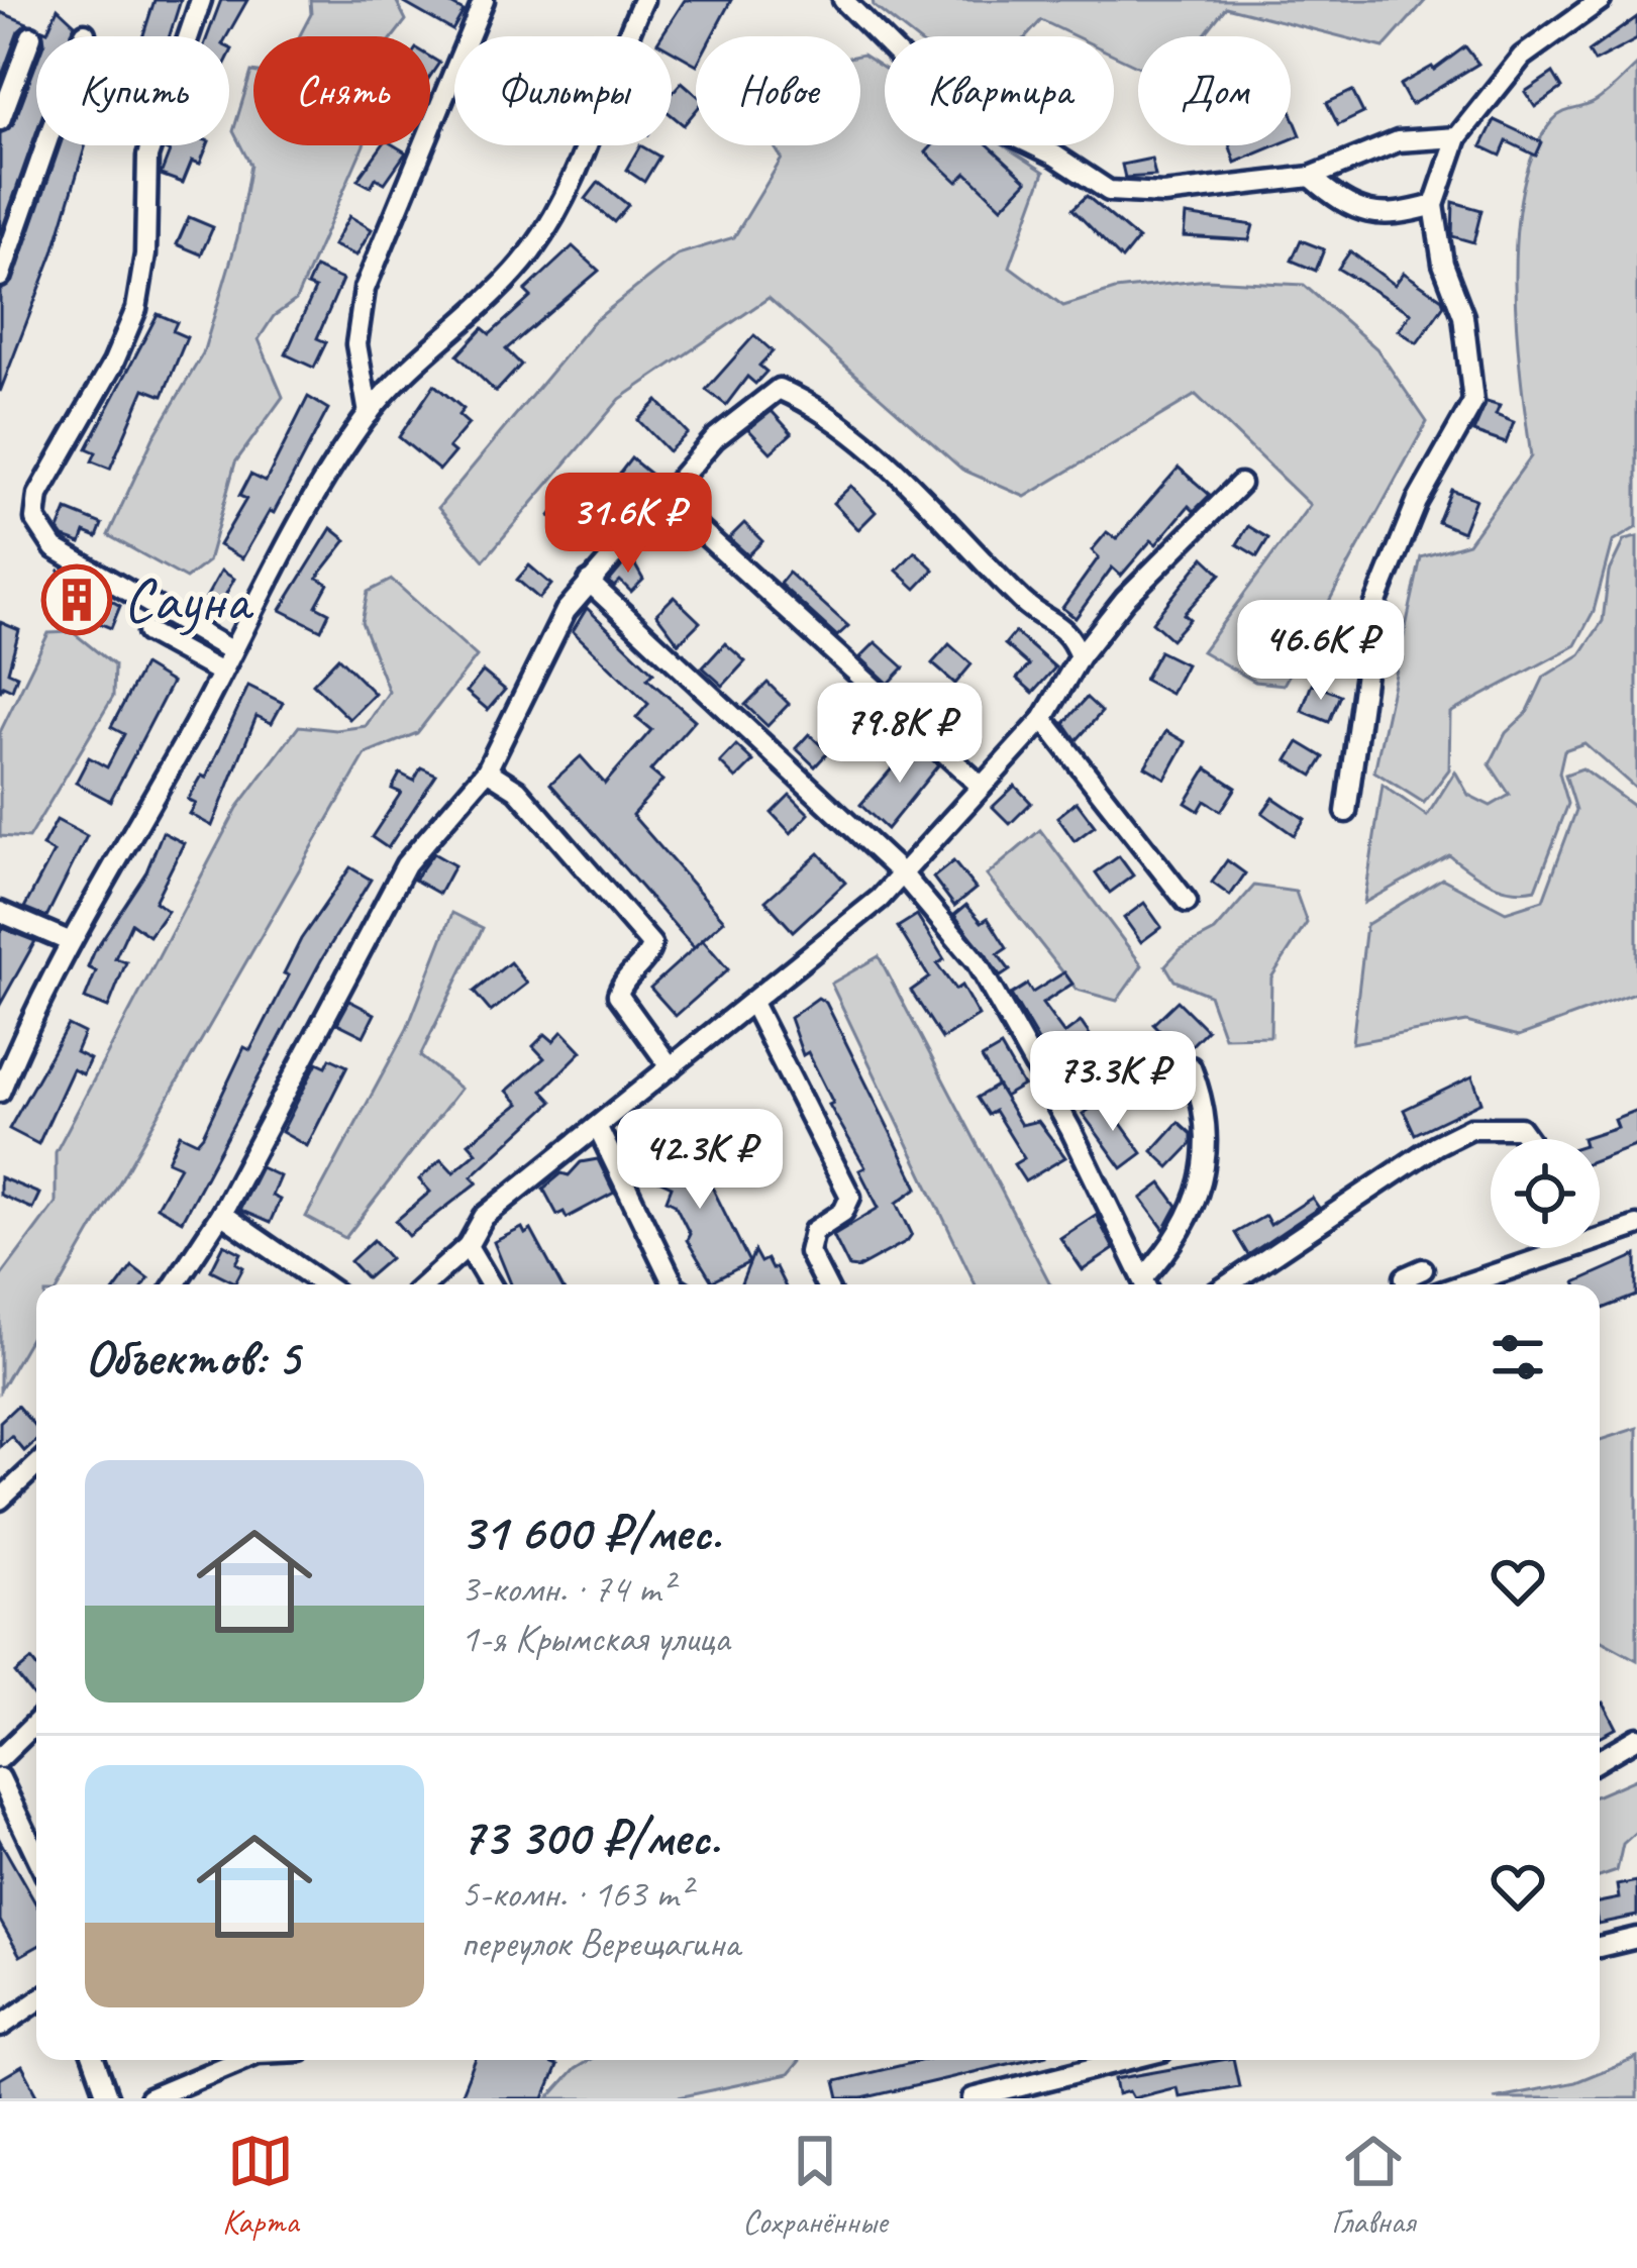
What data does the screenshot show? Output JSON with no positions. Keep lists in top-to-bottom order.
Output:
{
  "places": {
    "building": ["Сауна"]
  },
  "page": {
    "chip": [
      "Купить",
      "Снять",
      "Фильтры",
      "Новое",
      "Квартира",
      "Дом"
    ],
    "price": [
      "31.6K ₽",
      "46.6K ₽",
      "79.8K ₽",
      "73.3K ₽",
      "42.3K ₽"
    ],
    "heading": "Объектов: 5",
    "list": [
      {
        "name": "31 600 ₽/мес.",
        "note": "3-комн. · 74 m² · 1-я Крымская улица"
      },
      {
        "name": "73 300 ₽/мес.",
        "note": "5-комн. · 163 m² · переулок Верещагина"
      }
    ],
    "tabs": ["Карта", "Сохранённые", "Главная"]
  }
}
